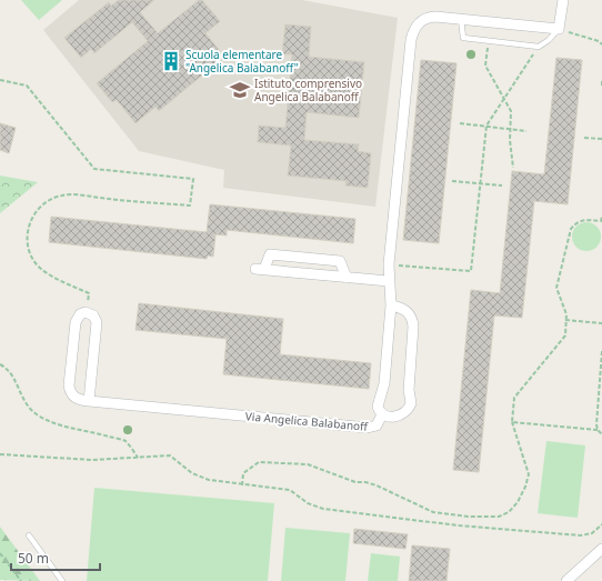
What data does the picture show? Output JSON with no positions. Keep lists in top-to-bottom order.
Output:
{
  "streets": {
    "street": ["Via Angelica Balabanoff"]
  },
  "places": {
    "building": ["Scuola elementare \"Angelica Balabanoff\""],
    "school or university": ["Istituto comprensivo Angelica Balabanoff"]
  },
  "scale_bar": "50 m"
}
